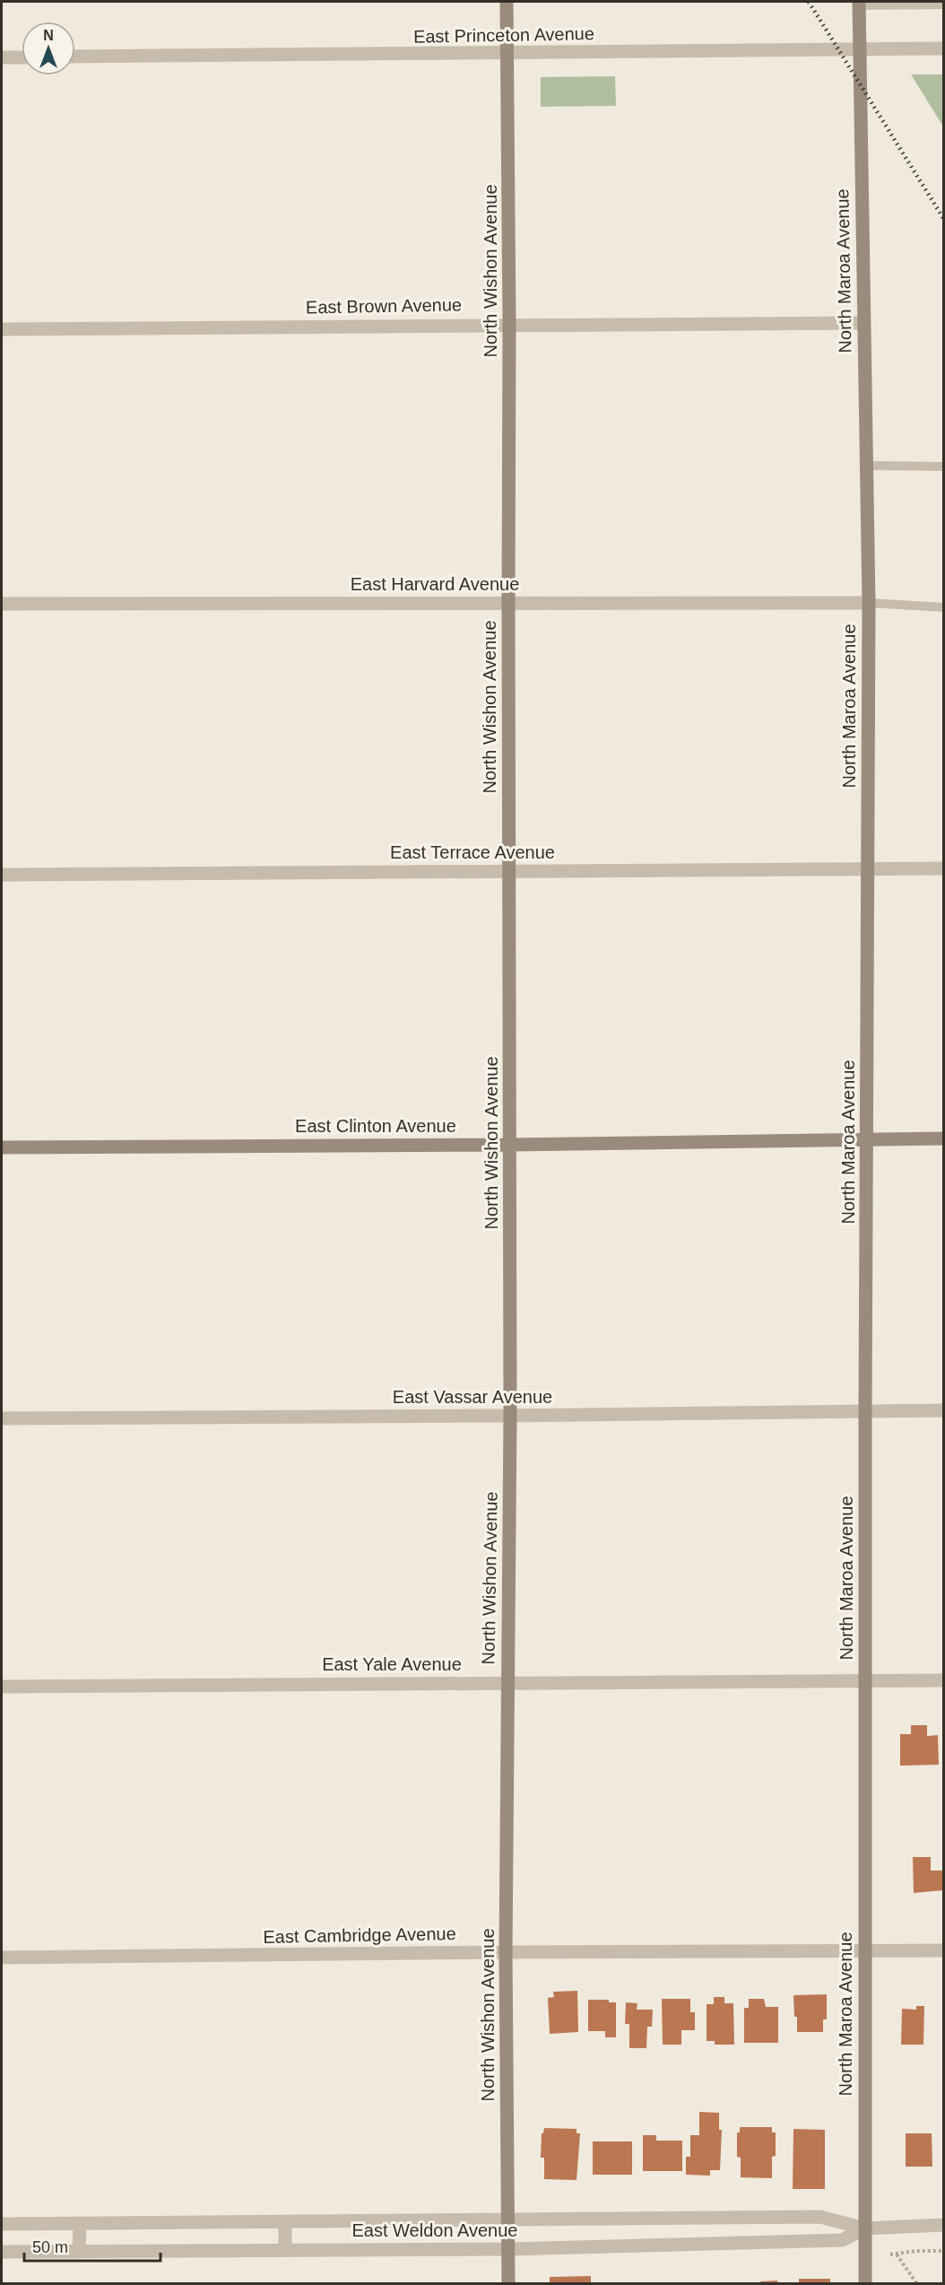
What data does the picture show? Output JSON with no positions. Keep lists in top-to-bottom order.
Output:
{
  "streets": {
    "main road": ["North Wishon Avenue", "North Maroa Avenue", "East Clinton Avenue"],
    "street": [
      "East Princeton Avenue",
      "East Brown Avenue",
      "East Harvard Avenue",
      "East Terrace Avenue",
      "East Vassar Avenue",
      "East Yale Avenue",
      "East Cambridge Avenue",
      "East Weldon Avenue"
    ]
  },
  "crossings": [
    ["East Princeton Avenue", "North Wishon Avenue"],
    ["East Princeton Avenue", "North Maroa Avenue"],
    ["North Wishon Avenue", "East Brown Avenue"],
    ["North Wishon Avenue", "East Harvard Avenue"],
    ["North Wishon Avenue", "East Terrace Avenue"],
    ["North Wishon Avenue", "East Clinton Avenue"],
    ["North Wishon Avenue", "East Vassar Avenue"],
    ["North Wishon Avenue", "East Yale Avenue"],
    ["North Wishon Avenue", "East Cambridge Avenue"],
    ["North Wishon Avenue", "East Weldon Avenue"],
    ["North Maroa Avenue", "East Brown Avenue"],
    ["North Maroa Avenue", "East Harvard Avenue"],
    ["North Maroa Avenue", "East Terrace Avenue"],
    ["North Maroa Avenue", "East Clinton Avenue"],
    ["North Maroa Avenue", "East Vassar Avenue"],
    ["North Maroa Avenue", "East Yale Avenue"],
    ["North Maroa Avenue", "East Cambridge Avenue"],
    ["North Maroa Avenue", "East Weldon Avenue"]
  ],
  "scale_bar": "50 m",
  "north": "top"
}
